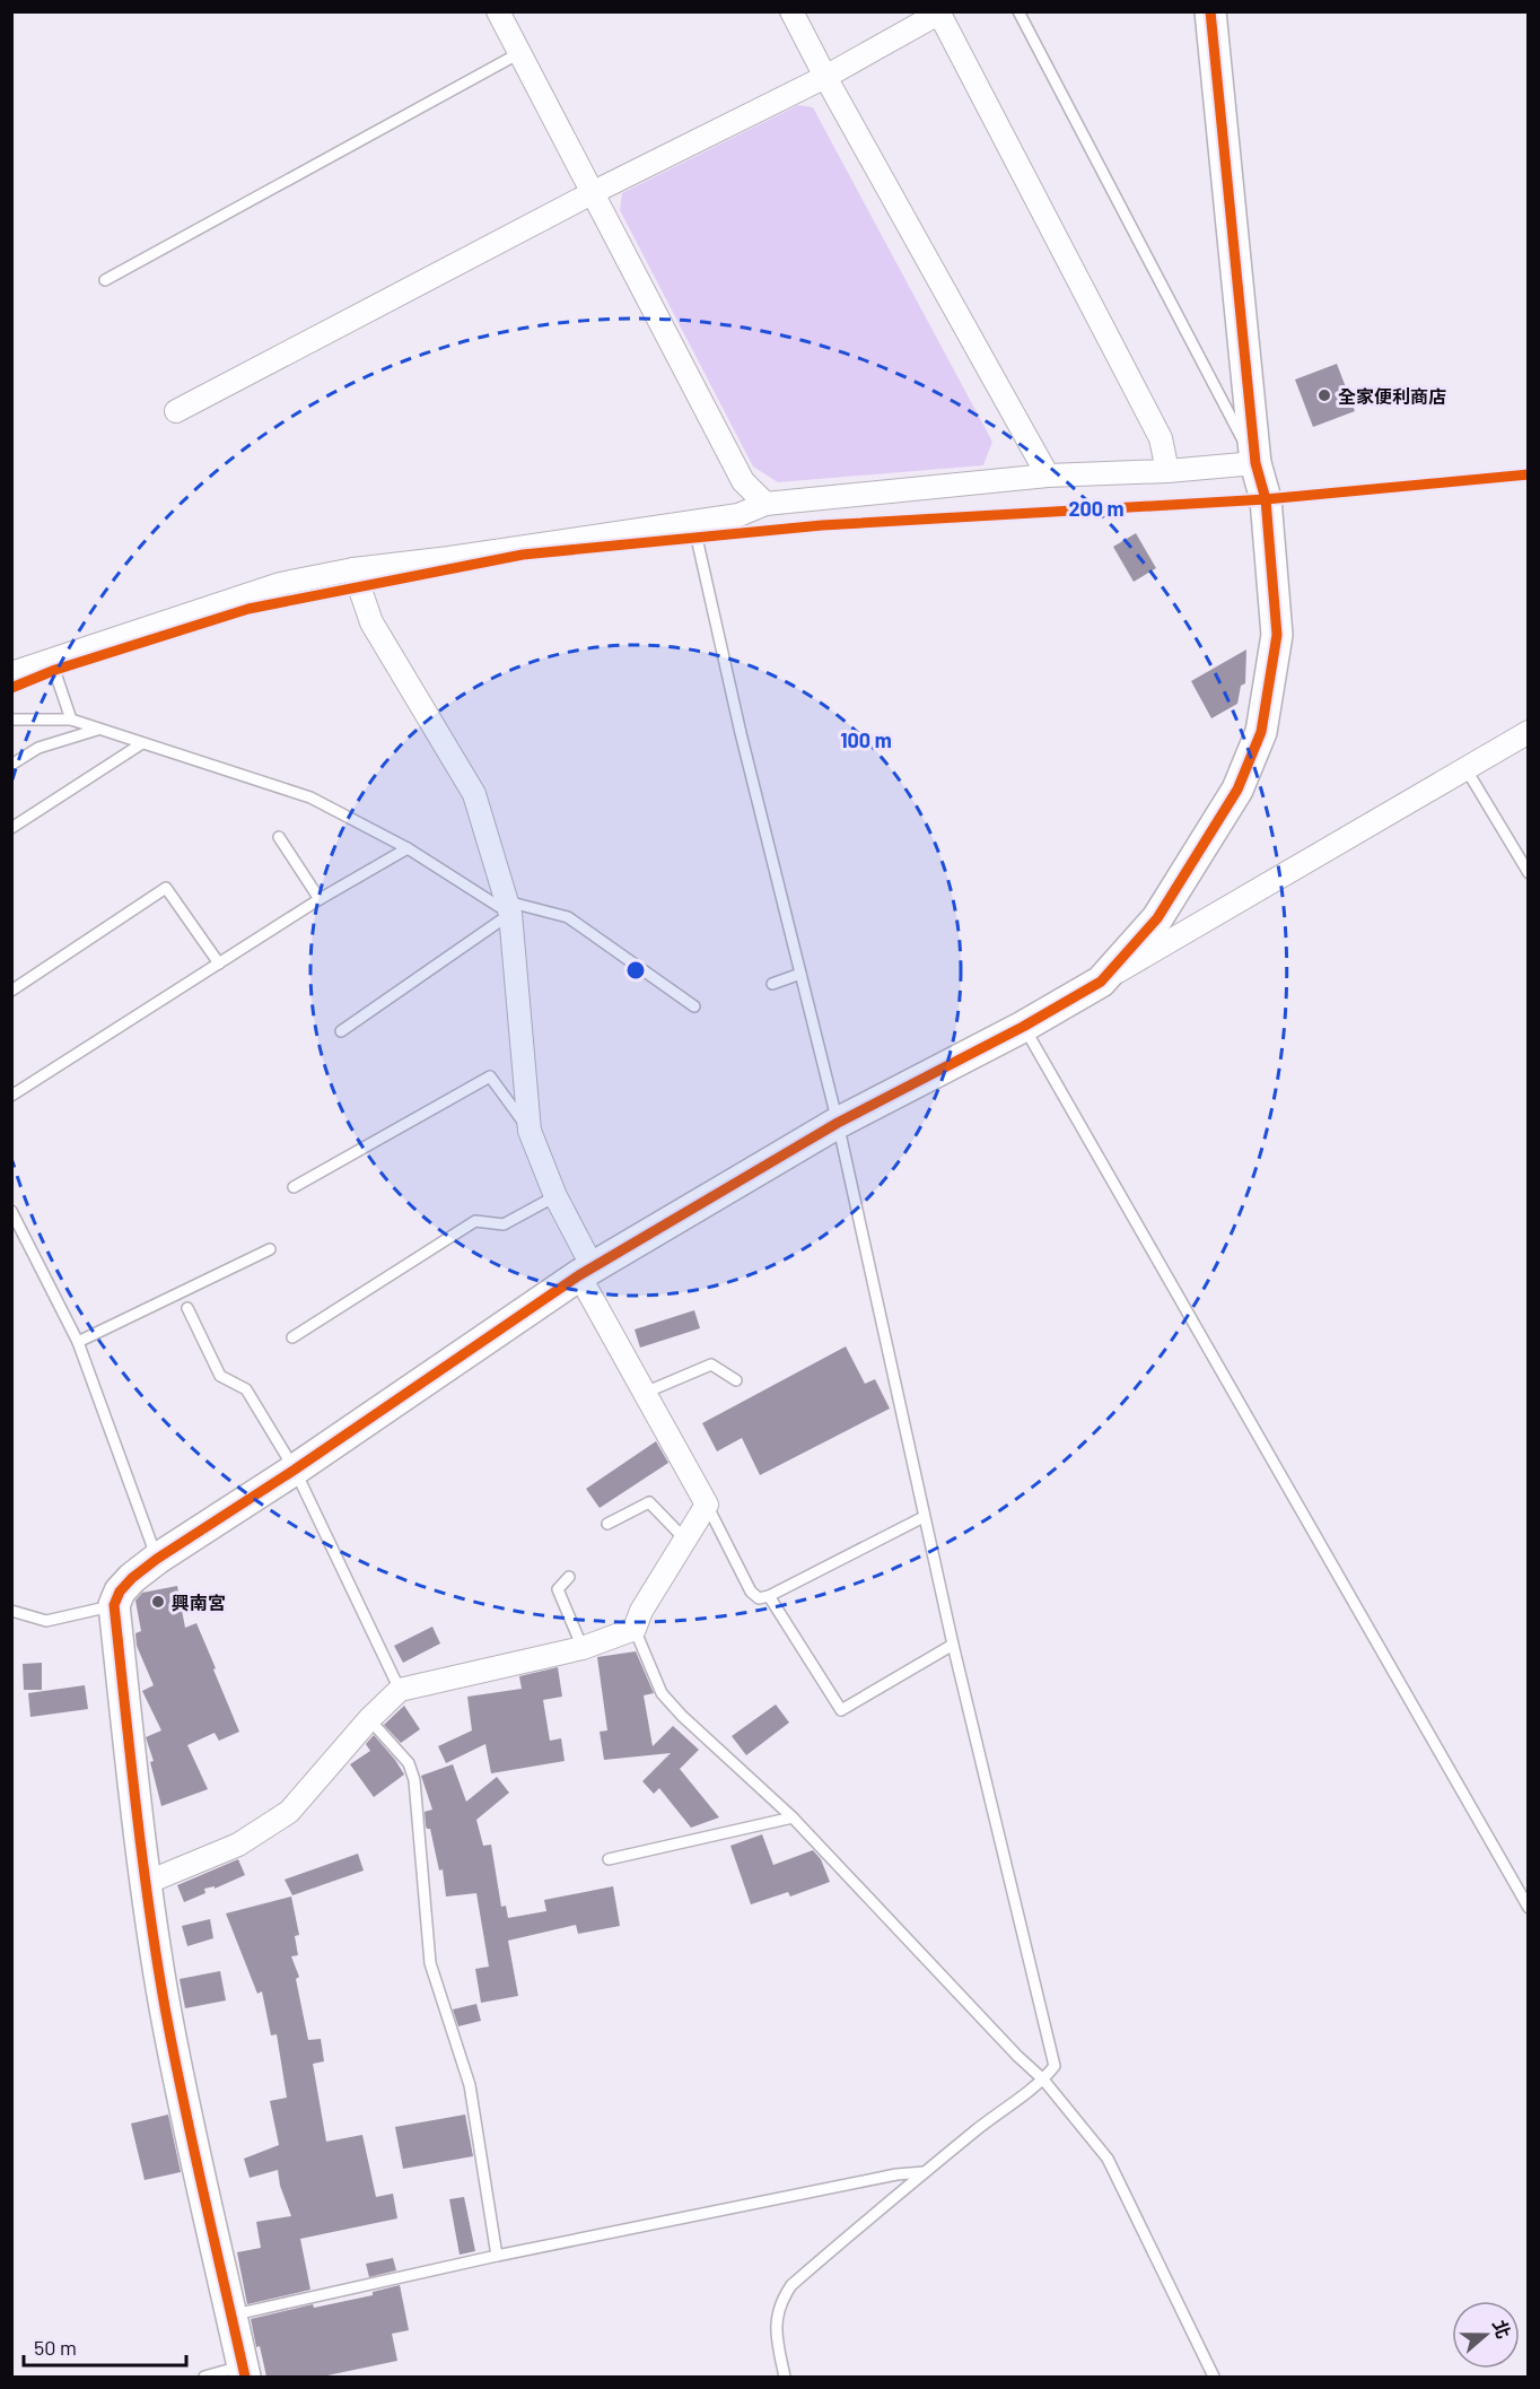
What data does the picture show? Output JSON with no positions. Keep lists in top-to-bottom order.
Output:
{
  "places": ["全家便利商店", "興南宮"],
  "scale_bar": "50 m",
  "north": "right",
  "rings": ["200 m", "100 m"]
}
